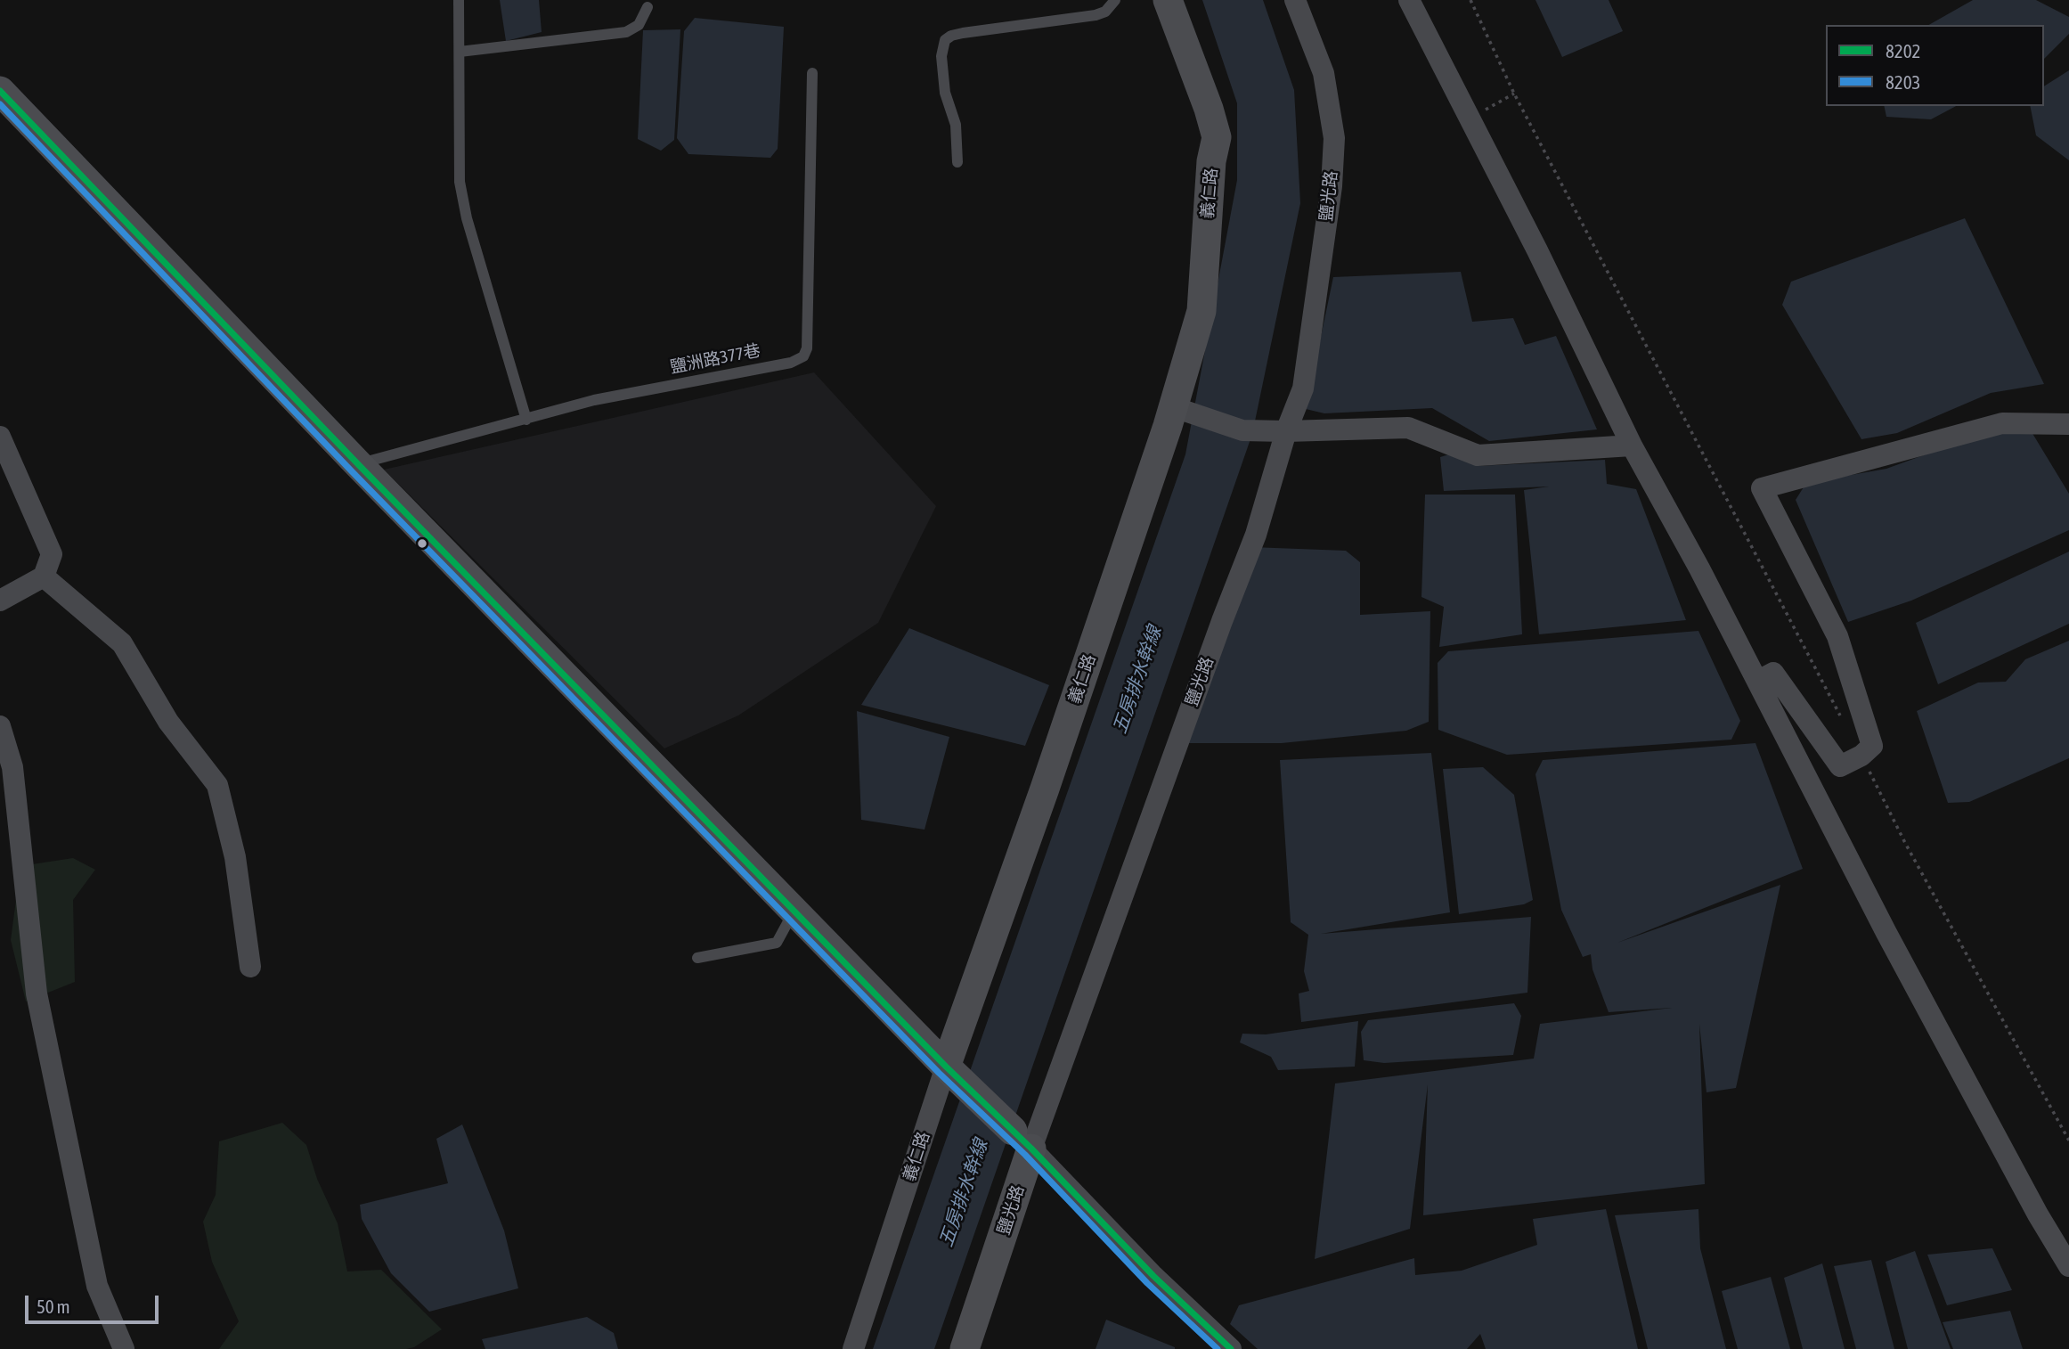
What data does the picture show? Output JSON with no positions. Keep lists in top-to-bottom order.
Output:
{
  "streets": {
    "street": ["義仁路", "鹽光路"],
    "lane": ["鹽洲路377巷"]
  },
  "water": ["五房排水幹線"],
  "lines": ["transit line 8202", "transit line 8203"],
  "legend": ["8202", "8203"],
  "scale_bar": "50 m"
}
